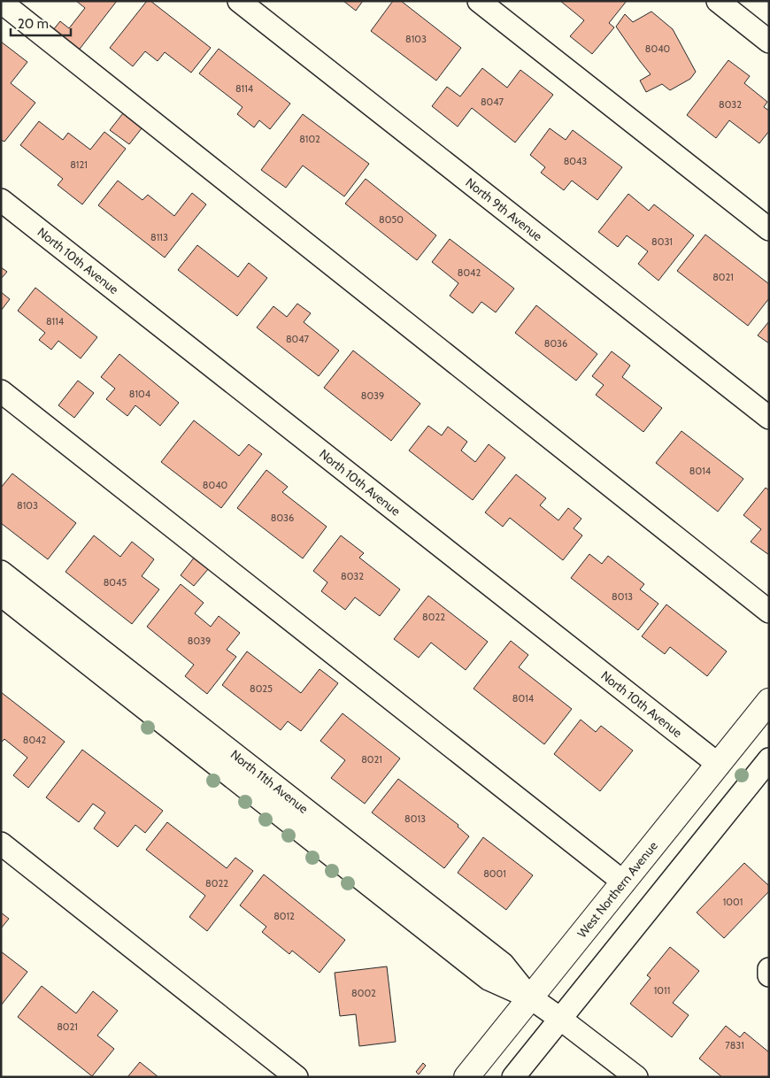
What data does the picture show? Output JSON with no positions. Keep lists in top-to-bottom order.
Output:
{
  "streets": {
    "main road": ["West Northern Avenue"],
    "street": ["North 9th Avenue", "North 10th Avenue", "North 11th Avenue"]
  },
  "crossings": [
    ["North 10th Avenue", "West Northern Avenue"],
    ["North 11th Avenue", "West Northern Avenue"]
  ],
  "house_numbers": [
    "8103",
    "8040",
    "8114",
    "8047",
    "8032",
    "8102",
    "8043",
    "8121",
    "8050",
    "8113",
    "8031",
    "8042",
    "8021",
    "8114",
    "8047",
    "8036",
    "8104",
    "8039",
    "8014",
    "8040",
    "8103",
    "8036",
    "8032",
    "8045",
    "8013",
    "8022",
    "8039",
    "8025",
    "8014",
    "8042",
    "8021",
    "8013",
    "8001",
    "8022",
    "1001",
    "8012",
    "1011",
    "8002",
    "8021",
    "7831"
  ],
  "scale_bar": "20 m"
}
